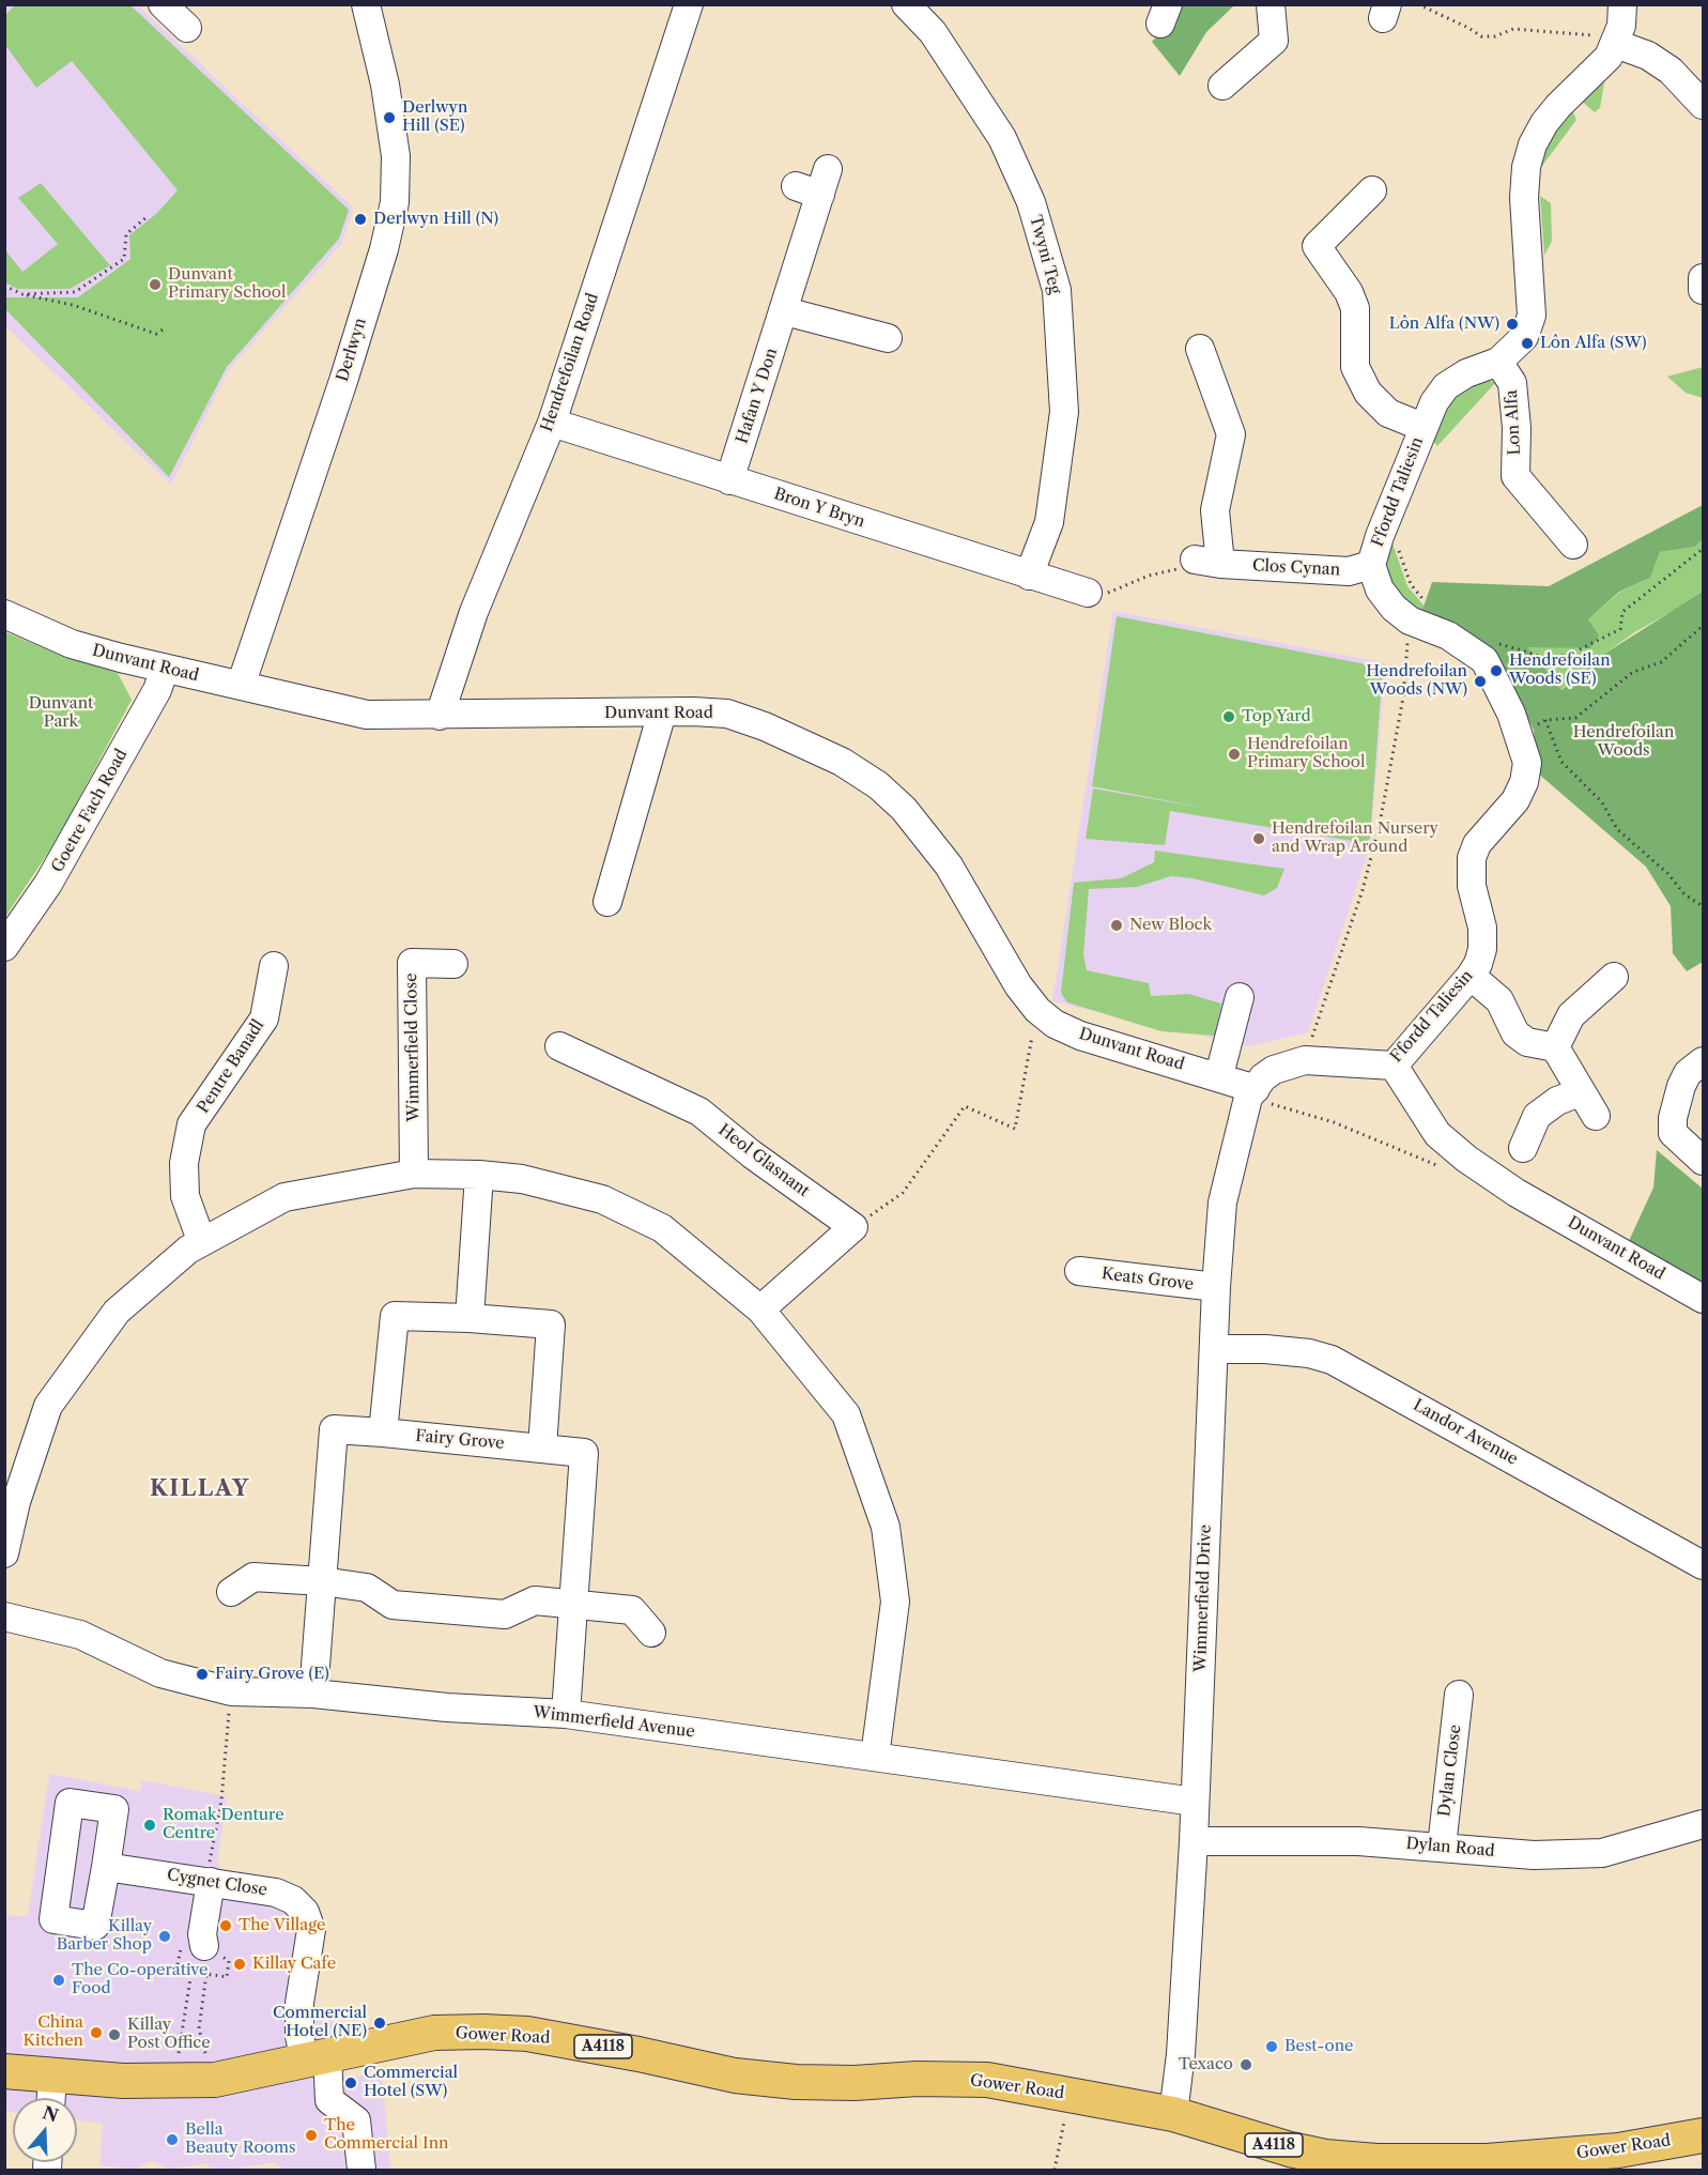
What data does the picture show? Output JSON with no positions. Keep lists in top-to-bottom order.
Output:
{
  "streets": {
    "main road": ["Gower Road", "A4118"],
    "street": [
      "Twyni Teg",
      "Derlwyn",
      "Hendrefoilan Road",
      "Hafan Y Don",
      "Lon Alfa",
      "Ffordd Taliesin",
      "Bron Y Bryn",
      "Clos Cynan",
      "Dunvant Road",
      "Goetre Fach Road",
      "Wimmerfield Close",
      "Pentre Banadl",
      "Heol Glasnant",
      "Keats Grove",
      "Landor Avenue",
      "Fairy Grove",
      "Wimmerfield Drive",
      "Wimmerfield Avenue",
      "Dylan Close",
      "Dylan Road",
      "Cygnet Close"
    ]
  },
  "crossings": [
    ["Twyni Teg", "Bron Y Bryn"],
    ["Derlwyn", "Dunvant Road"],
    ["Hendrefoilan Road", "Bron Y Bryn"],
    ["Hendrefoilan Road", "Dunvant Road"],
    ["Hafan Y Don", "Bron Y Bryn"],
    ["Lon Alfa", "Ffordd Taliesin"],
    ["Ffordd Taliesin", "Clos Cynan"],
    ["Ffordd Taliesin", "Dunvant Road"],
    ["Ffordd Taliesin", "Wimmerfield Drive"],
    ["Dunvant Road", "Goetre Fach Road"],
    ["Dunvant Road", "Wimmerfield Drive"],
    ["Keats Grove", "Wimmerfield Drive"],
    ["Landor Avenue", "Wimmerfield Drive"],
    ["Fairy Grove", "Wimmerfield Avenue"],
    ["Wimmerfield Drive", "Wimmerfield Avenue"],
    ["Wimmerfield Drive", "Dylan Road"],
    ["Wimmerfield Drive", "Gower Road"],
    ["Dylan Close", "Dylan Road"],
    ["Cygnet Close", "Gower Road"]
  ],
  "districts": ["KILLAY"],
  "parks": ["Dunvant Park", "Hendrefoilan Woods"],
  "places": [
    "Derlwyn Hill (SE)",
    "Derlwyn Hill (N)",
    "Dunvant Primary School",
    "Lôn Alfa (NW)",
    "Lôn Alfa (SW)",
    "Hendrefoilan Woods (SE)",
    "Hendrefoilan Woods (NW)",
    "Top Yard",
    "Hendrefoilan Primary School",
    "Hendrefoilan Nursery and Wrap Around",
    "New Block",
    "Fairy Grove (E)",
    "Romak Denture Centre",
    "The Village",
    "Killay Barber Shop",
    "Killay Cafe",
    "The Co-operative Food",
    "Commercial Hotel (NE)",
    "China Kitchen",
    "Killay Post Office",
    "Best-one",
    "Texaco",
    "Commercial Hotel (SW)",
    "The Commercial Inn",
    "Bella Beauty Rooms"
  ],
  "north": "top"
}
